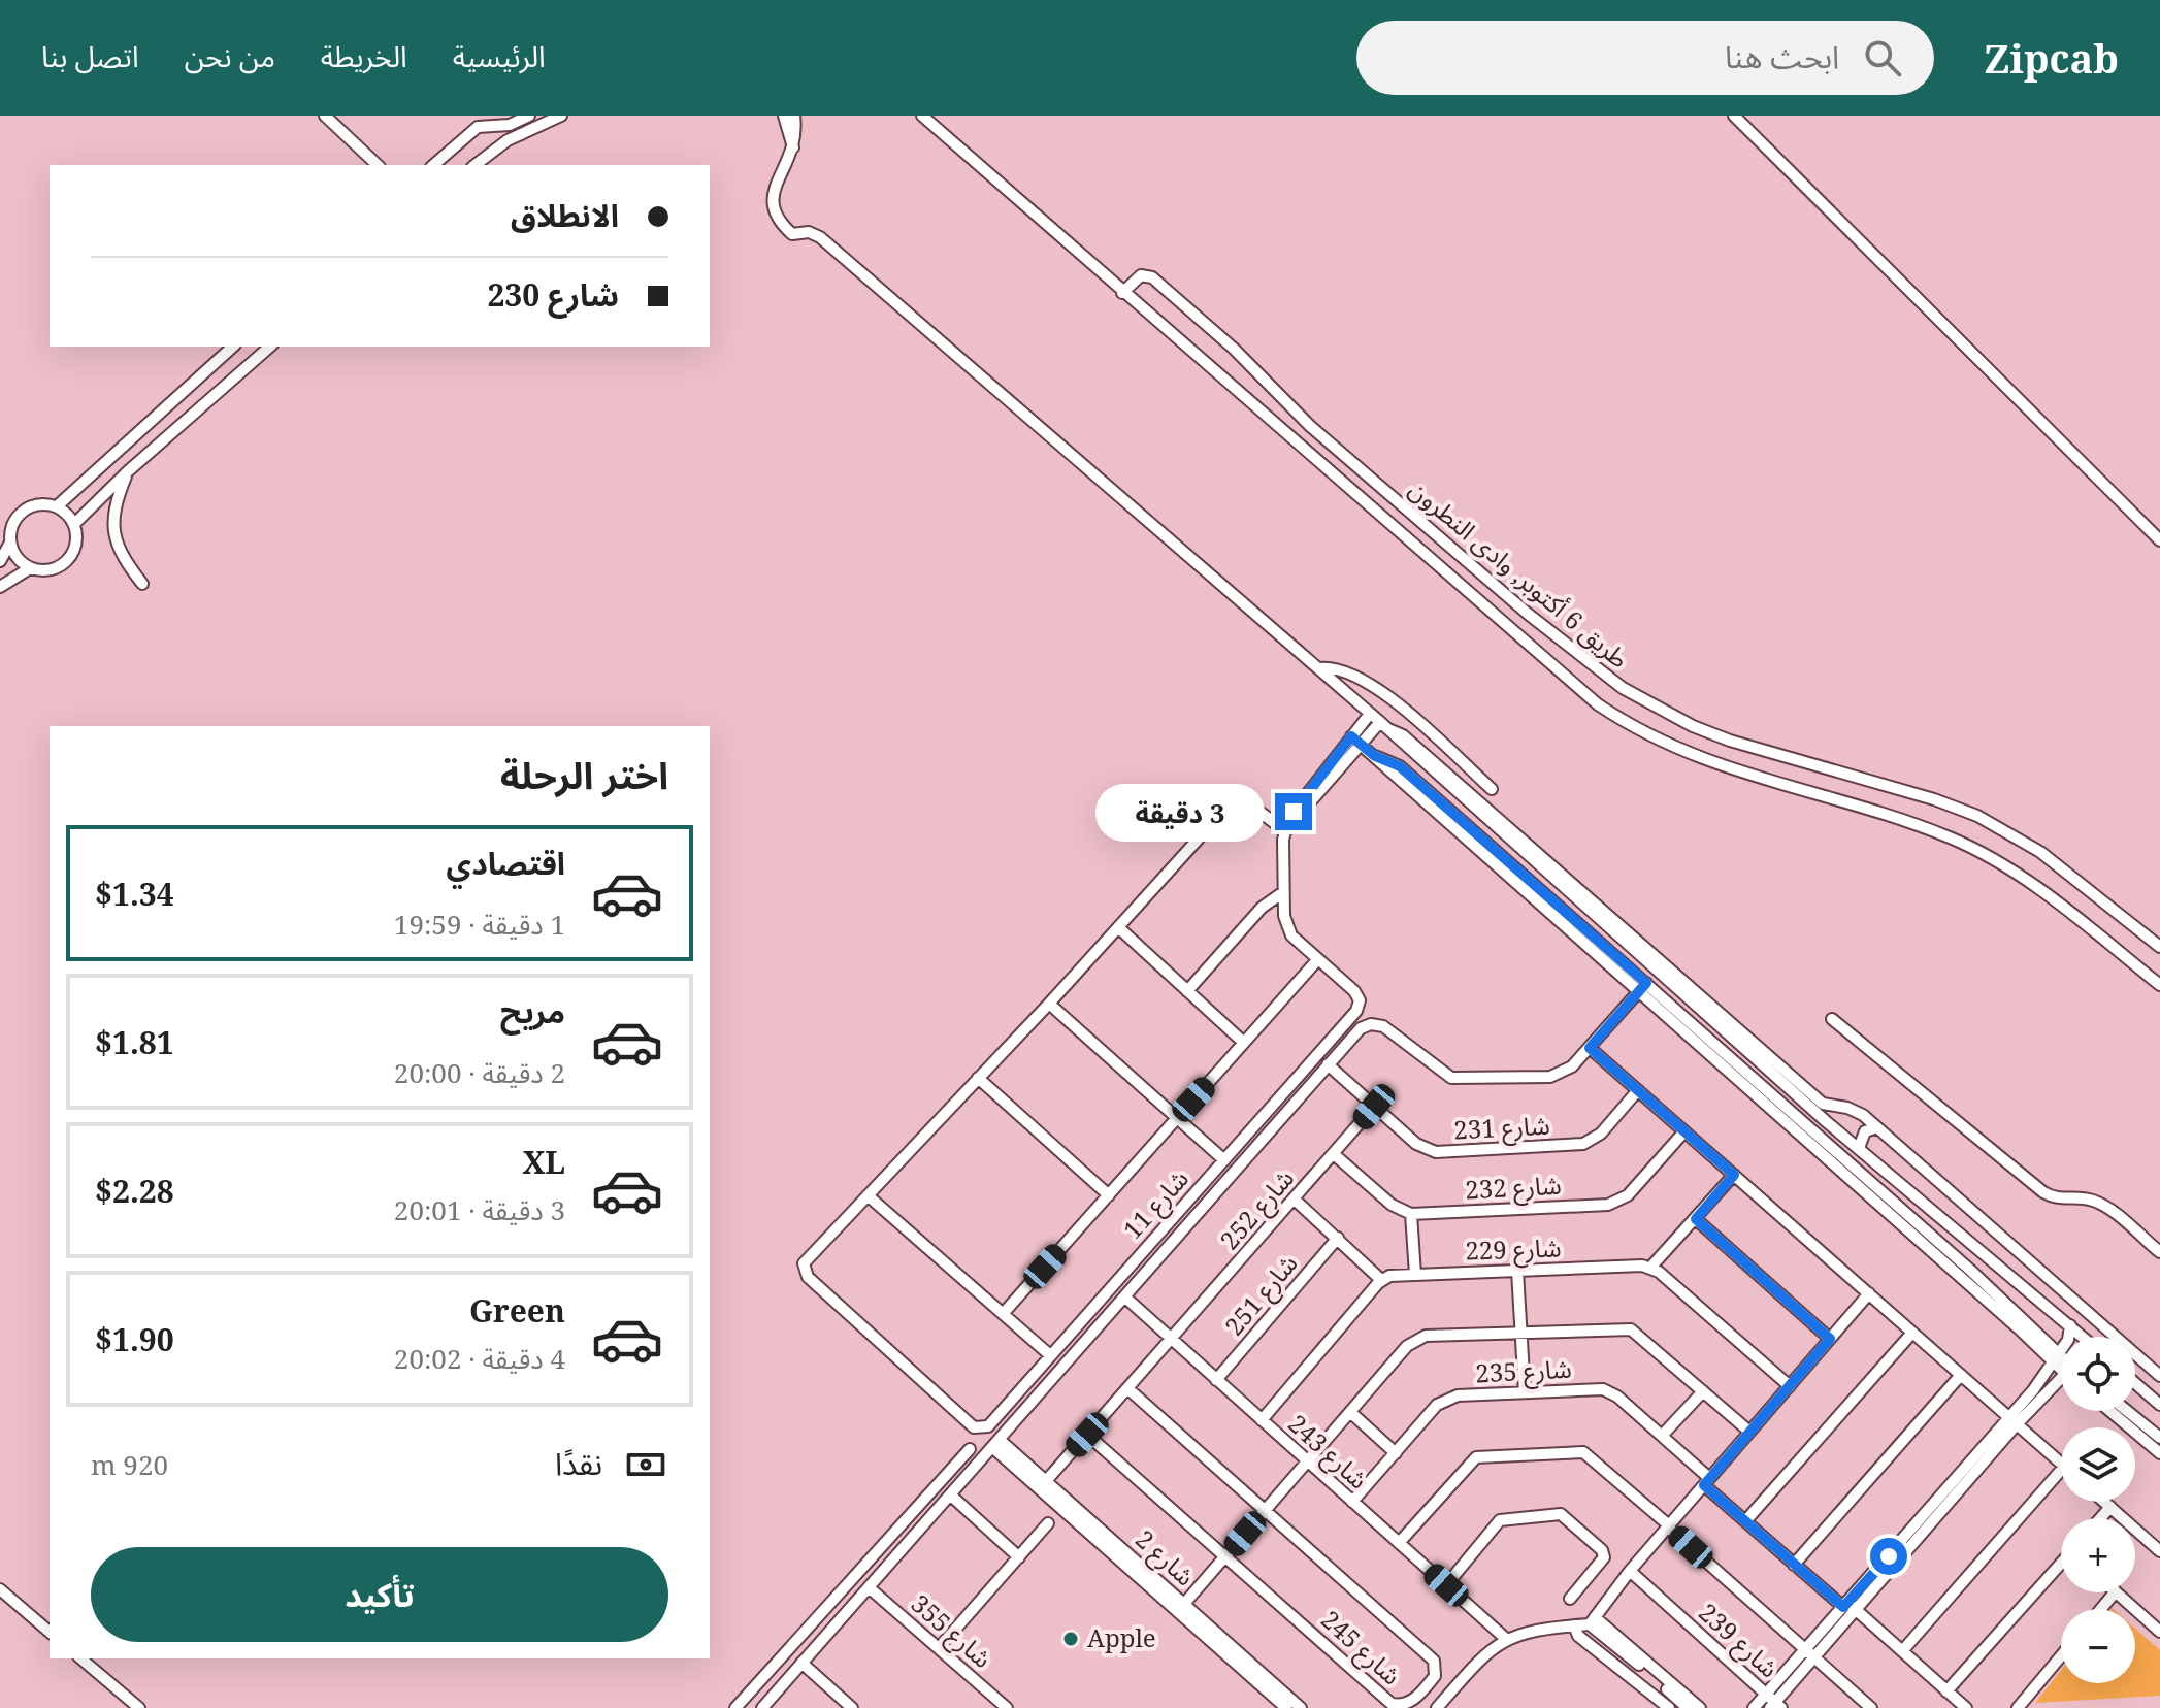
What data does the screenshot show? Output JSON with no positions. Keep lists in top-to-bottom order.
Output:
{
  "streets": {
    "street": [
      "طريق 6 أكتوبر, وادى النطرون",
      "شارع 231",
      "شارع 232",
      "شارع 11",
      "شارع 252",
      "شارع 229",
      "شارع 251",
      "شارع 235",
      "شارع 243",
      "شارع 2",
      "شارع 355",
      "شارع 239",
      "شارع 245"
    ]
  },
  "crossings": [
    ["شارع 231", "شارع 11"],
    ["شارع 231", "شارع 252"],
    ["شارع 11", "شارع 243"],
    ["شارع 11", "شارع 2"],
    ["شارع 11", "شارع 355"],
    ["شارع 252", "شارع 243"],
    ["شارع 252", "شارع 2"],
    ["شارع 252", "شارع 245"],
    ["شارع 251", "شارع 243"],
    ["شارع 235", "شارع 243"]
  ],
  "places": ["Apple"],
  "page": {
    "header": "Zipcab",
    "search": "ابحث هنا",
    "nav": [
      "الرئيسية",
      "الخريطة",
      "من نحن",
      "اتصل بنا"
    ],
    "banner": ["الانطلاق", "شارع 230"],
    "heading": "اختر الرحلة",
    "bubble": "3 دقيقة",
    "list": [
      {
        "name": "اقتصادي",
        "note": "1 دقيقة · 19:59",
        "value": "$1.34"
      },
      {
        "name": "مريح",
        "note": "2 دقيقة · 20:00",
        "value": "$1.81"
      },
      {
        "name": "XL",
        "note": "3 دقيقة · 20:01",
        "value": "$2.28"
      },
      {
        "name": "Green",
        "note": "4 دقيقة · 20:02",
        "value": "$1.90"
      }
    ],
    "map_buttons": ["+", "−"],
    "pay": ["نقدًا", "920 m"],
    "buttons": "تأكيد"
  }
}
